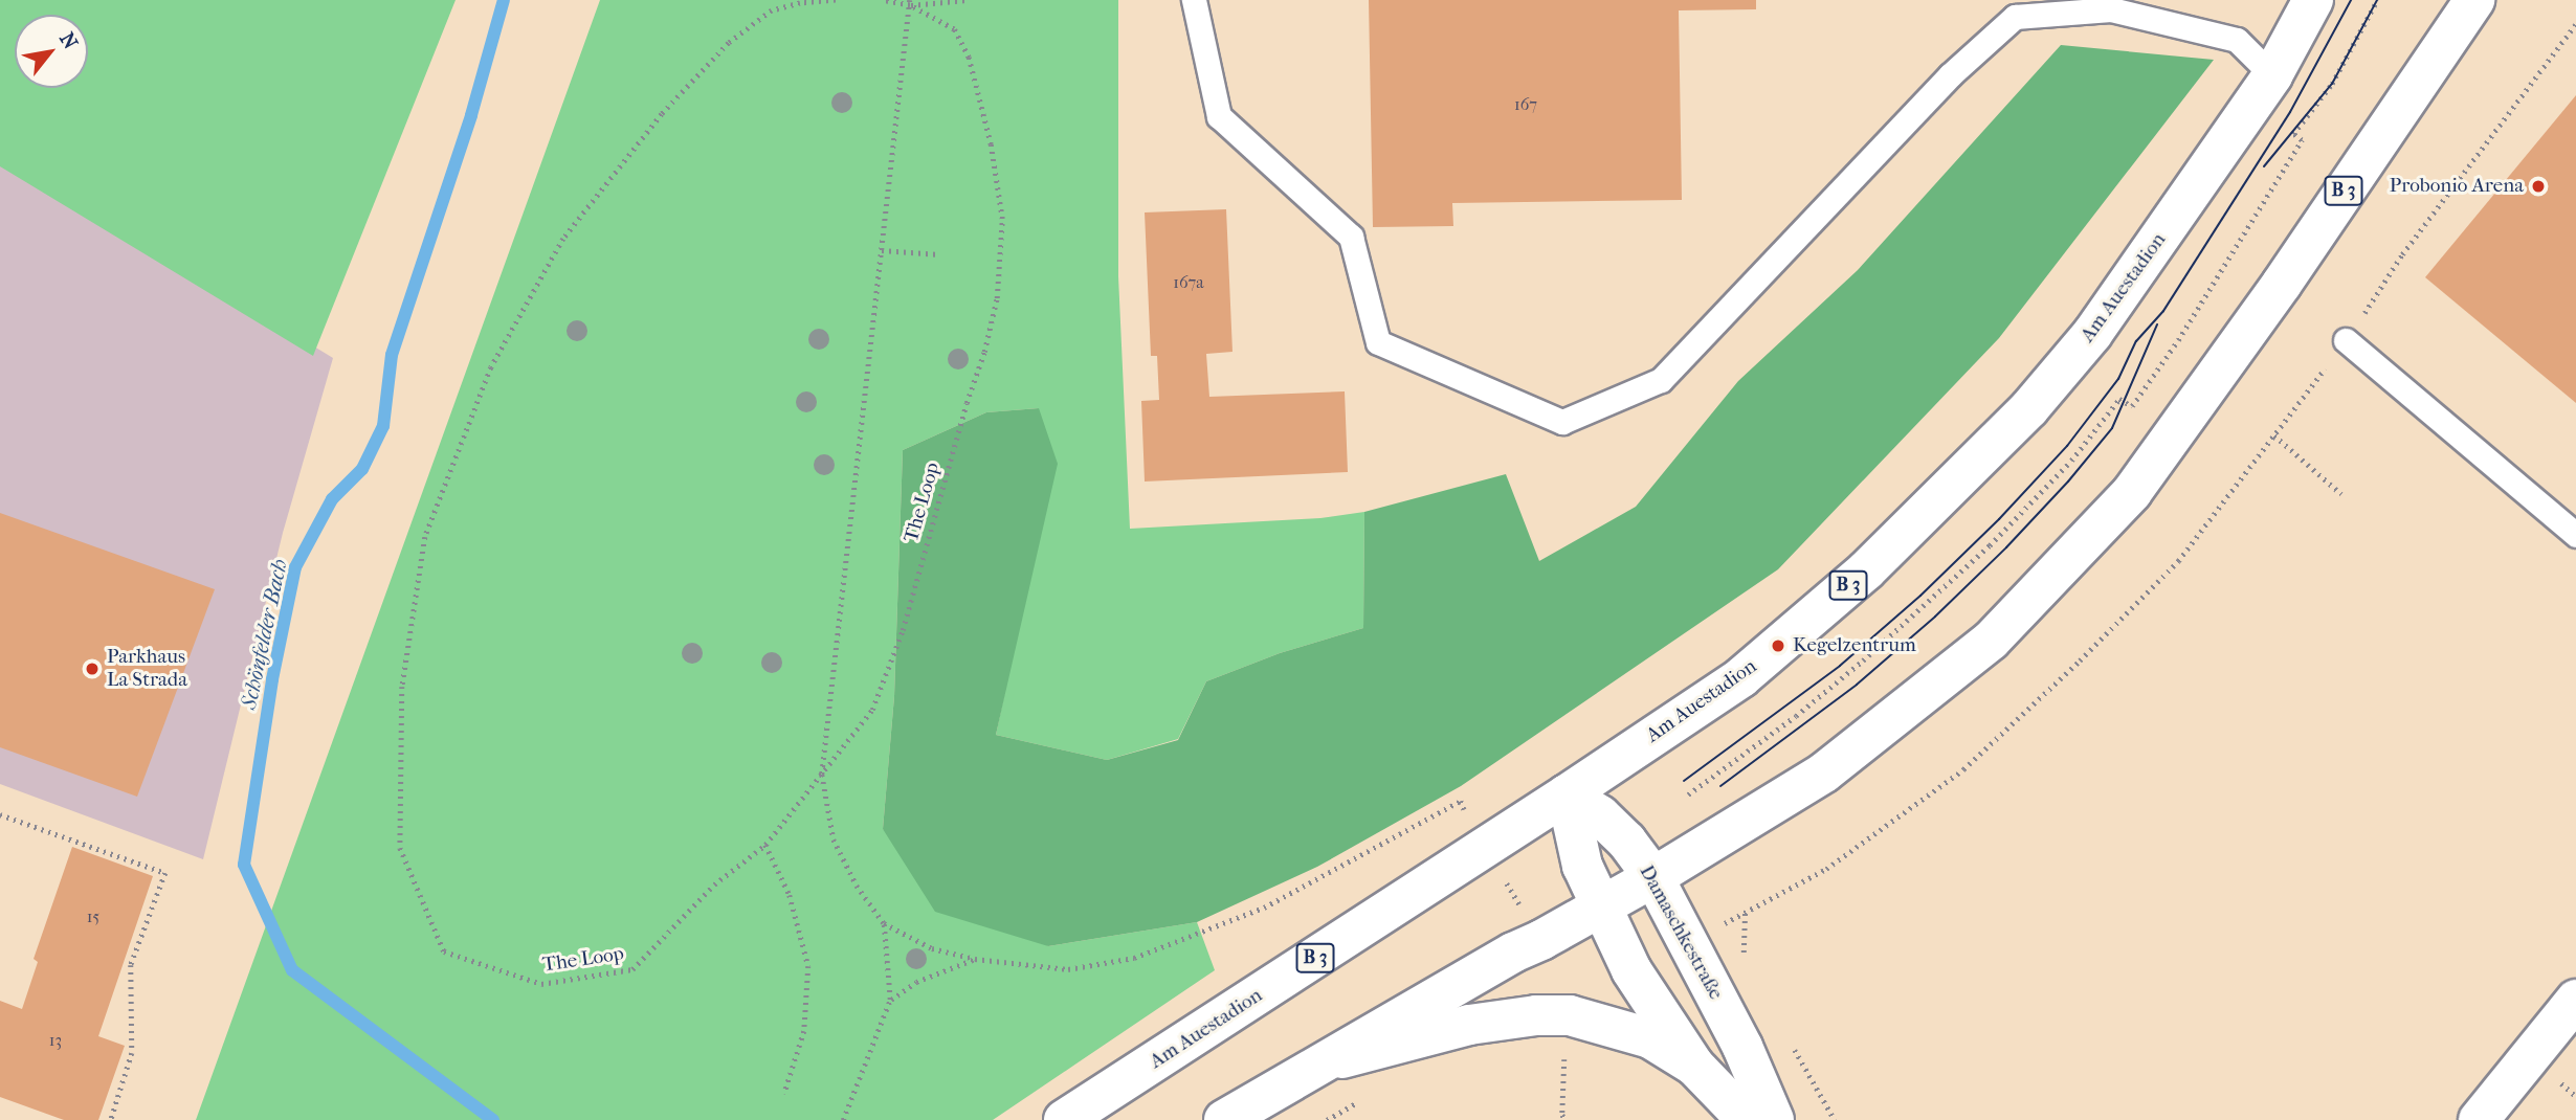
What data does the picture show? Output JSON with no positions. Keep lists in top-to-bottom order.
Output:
{
  "streets": {
    "main road": ["B 3", "Am Auestadion", "Damaschkestraße"],
    "path": ["The Loop"]
  },
  "crossings": [
    ["B 3", "Damaschkestraße"],
    ["Am Auestadion", "Damaschkestraße"]
  ],
  "water": ["Schönfelder Bach"],
  "places": ["Probonio Arena", "Kegelzentrum", "Parkhaus La Strada"],
  "house_numbers": [
    "167",
    "167a",
    "15",
    "13"
  ],
  "north": "top right"
}
